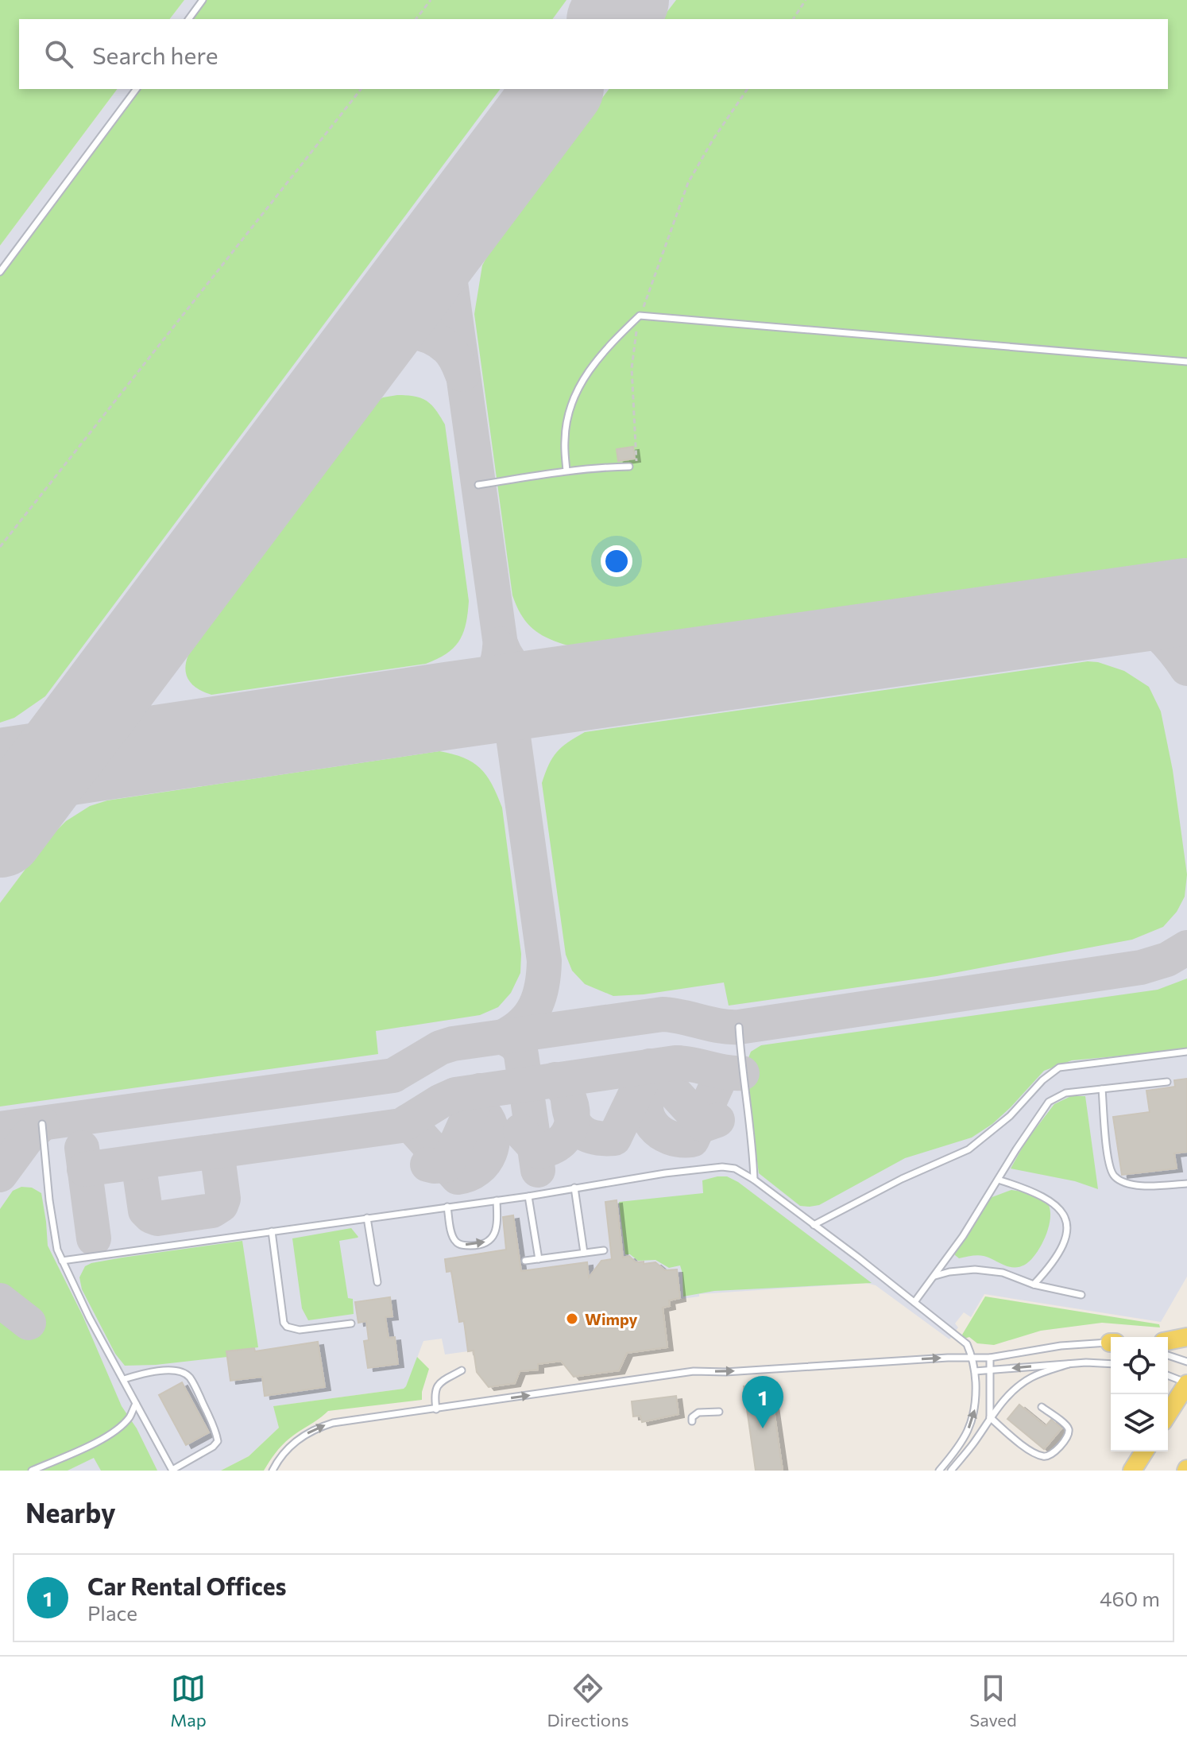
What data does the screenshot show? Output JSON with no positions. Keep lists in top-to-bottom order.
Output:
{
  "places": ["Wimpy"],
  "page": {
    "search": "Search here",
    "pins": "1",
    "heading": "Nearby",
    "list": [
      {
        "mark": "1",
        "name": "Car Rental Offices",
        "note": "Place",
        "value": "460 m"
      }
    ],
    "nav": ["Map", "Directions", "Saved"]
  }
}
